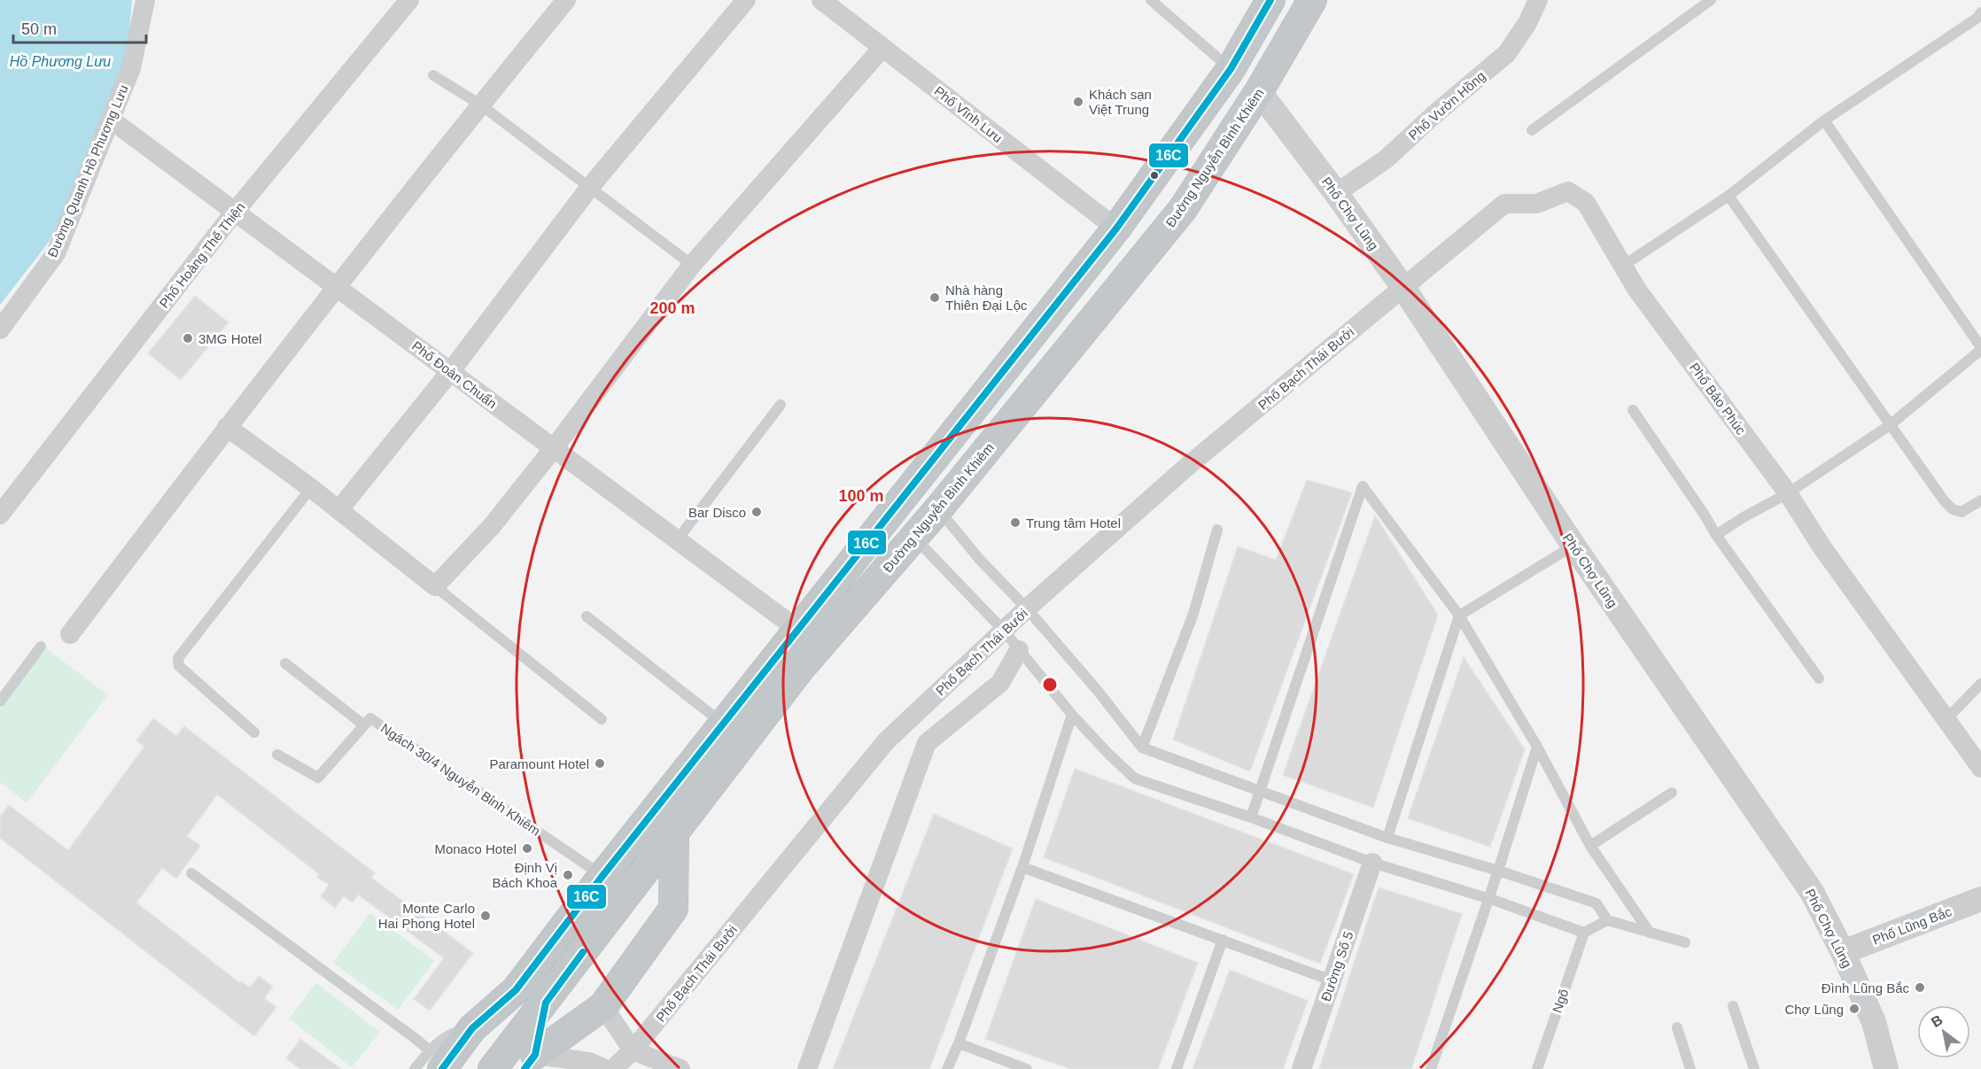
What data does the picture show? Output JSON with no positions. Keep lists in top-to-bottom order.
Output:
{
  "streets": {
    "highway": ["Đường Nguyễn Bình Khiêm"],
    "street": [
      "Phố Vườn Hồng",
      "Phố Vĩnh Lưu",
      "Đường Quanh Hồ Phương Lưu",
      "Phố Chợ Lũng",
      "Phố Hoàng Thế Thiện",
      "Phố Bạch Thái Bưởi",
      "Phố Đoàn Chuẩn",
      "Phố Bảo Phúc",
      "Phố Lũng Bắc",
      "Đường Số 5"
    ],
    "lane": ["Ngách 30/4 Nguyễn Bỉnh Khiêm", "Ngõ"]
  },
  "crossings": [
    ["Phố Vườn Hồng", "Phố Chợ Lũng"],
    ["Đường Nguyễn Bình Khiêm", "Phố Chợ Lũng"],
    ["Đường Quanh Hồ Phương Lưu", "Phố Đoàn Chuẩn"],
    ["Phố Chợ Lũng", "Phố Bạch Thái Bưởi"],
    ["Phố Chợ Lũng", "Phố Bảo Phúc"],
    ["Phố Chợ Lũng", "Phố Lũng Bắc"],
    ["Phố Hoàng Thế Thiện", "Phố Đoàn Chuẩn"],
    ["Phố Bạch Thái Bưởi", "Phố Bảo Phúc"]
  ],
  "water": ["Hồ Phương Lưu"],
  "places": [
    "Khách sạn Việt Trung",
    "Nhà hàng Thiên Đại Lộc",
    "3MG Hotel",
    "Bar Disco",
    "Trung tâm Hotel",
    "Paramount Hotel",
    "Monaco Hotel",
    "Định Vị Bách Khoa",
    "Monte Carlo Hai Phong Hotel",
    "Đình Lũng Bắc",
    "Chợ Lũng"
  ],
  "lines": ["transit line 16C"],
  "scale_bar": "50 m",
  "north": "top left",
  "rings": ["200 m", "100 m"]
}
